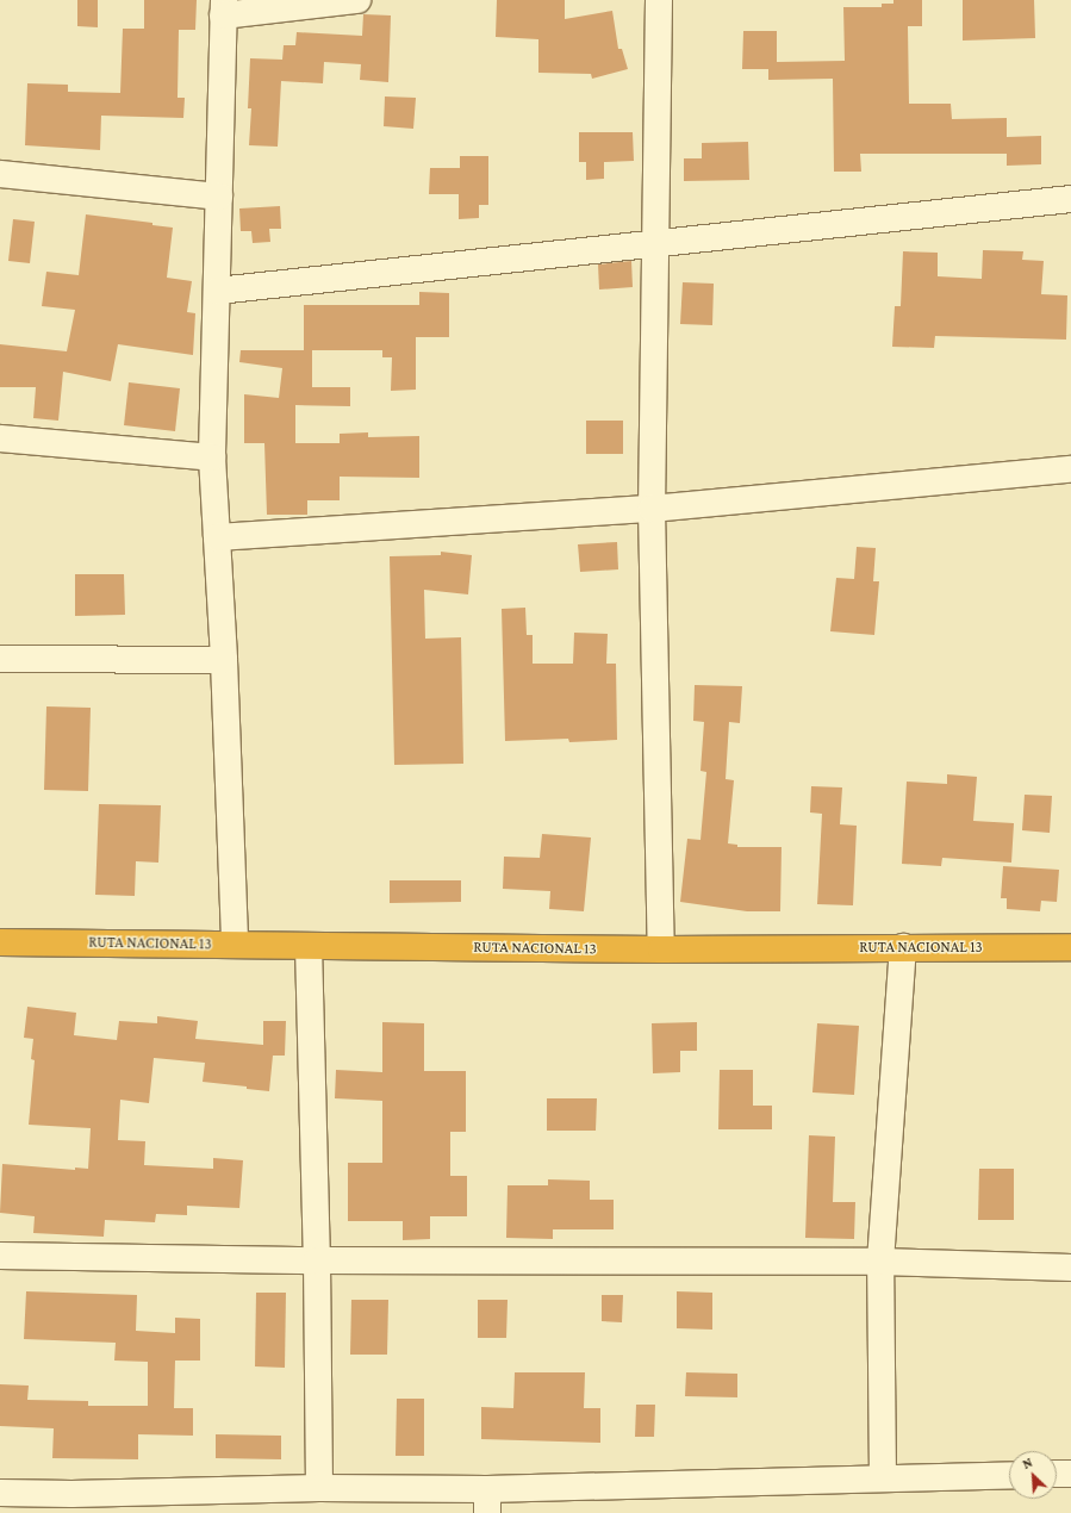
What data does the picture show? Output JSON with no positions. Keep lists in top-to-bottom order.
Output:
{
  "streets": {
    "highway": ["RUTA NACIONAL 13"]
  },
  "north": "top left"
}
